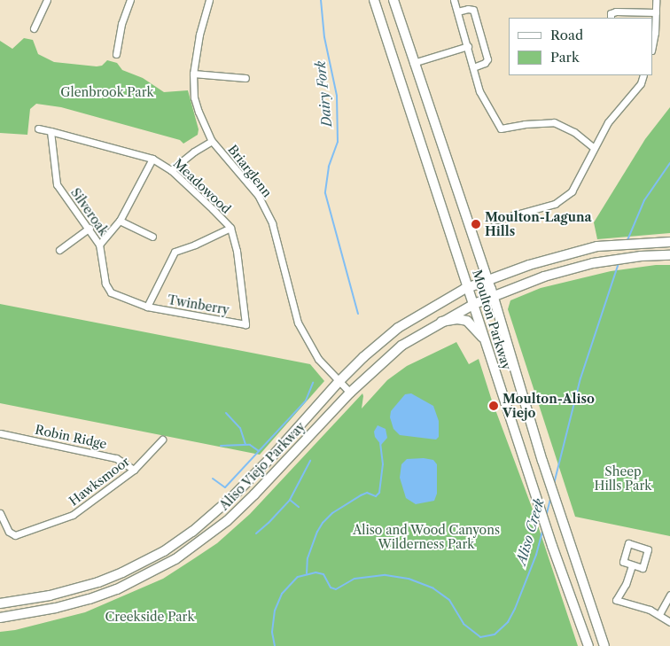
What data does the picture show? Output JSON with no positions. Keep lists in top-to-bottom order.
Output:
{
  "streets": {
    "main road": ["Moulton Parkway", "Aliso Viejo Parkway"],
    "street": [
      "Briarglenn",
      "Meadowood",
      "Silveroak",
      "Twinberry",
      "Robin Ridge",
      "Hawksmoor"
    ]
  },
  "crossings": [
    ["Briarglenn", "Aliso Viejo Parkway"],
    ["Meadowood", "Silveroak"],
    ["Meadowood", "Twinberry"],
    ["Silveroak", "Twinberry"],
    ["Moulton Parkway", "Aliso Viejo Parkway"],
    ["Robin Ridge", "Hawksmoor"]
  ],
  "water": ["Dairy Fork", "Aliso Creek"],
  "parks": [
    "Glenbrook Park",
    "Sheep Hills Park",
    "Aliso and Wood Canyons Wilderness Park",
    "Creekside Park"
  ],
  "places": ["Moulton-Laguna Hills", "Moulton-Aliso Viejo"],
  "legend": ["Road", "Park"]
}
